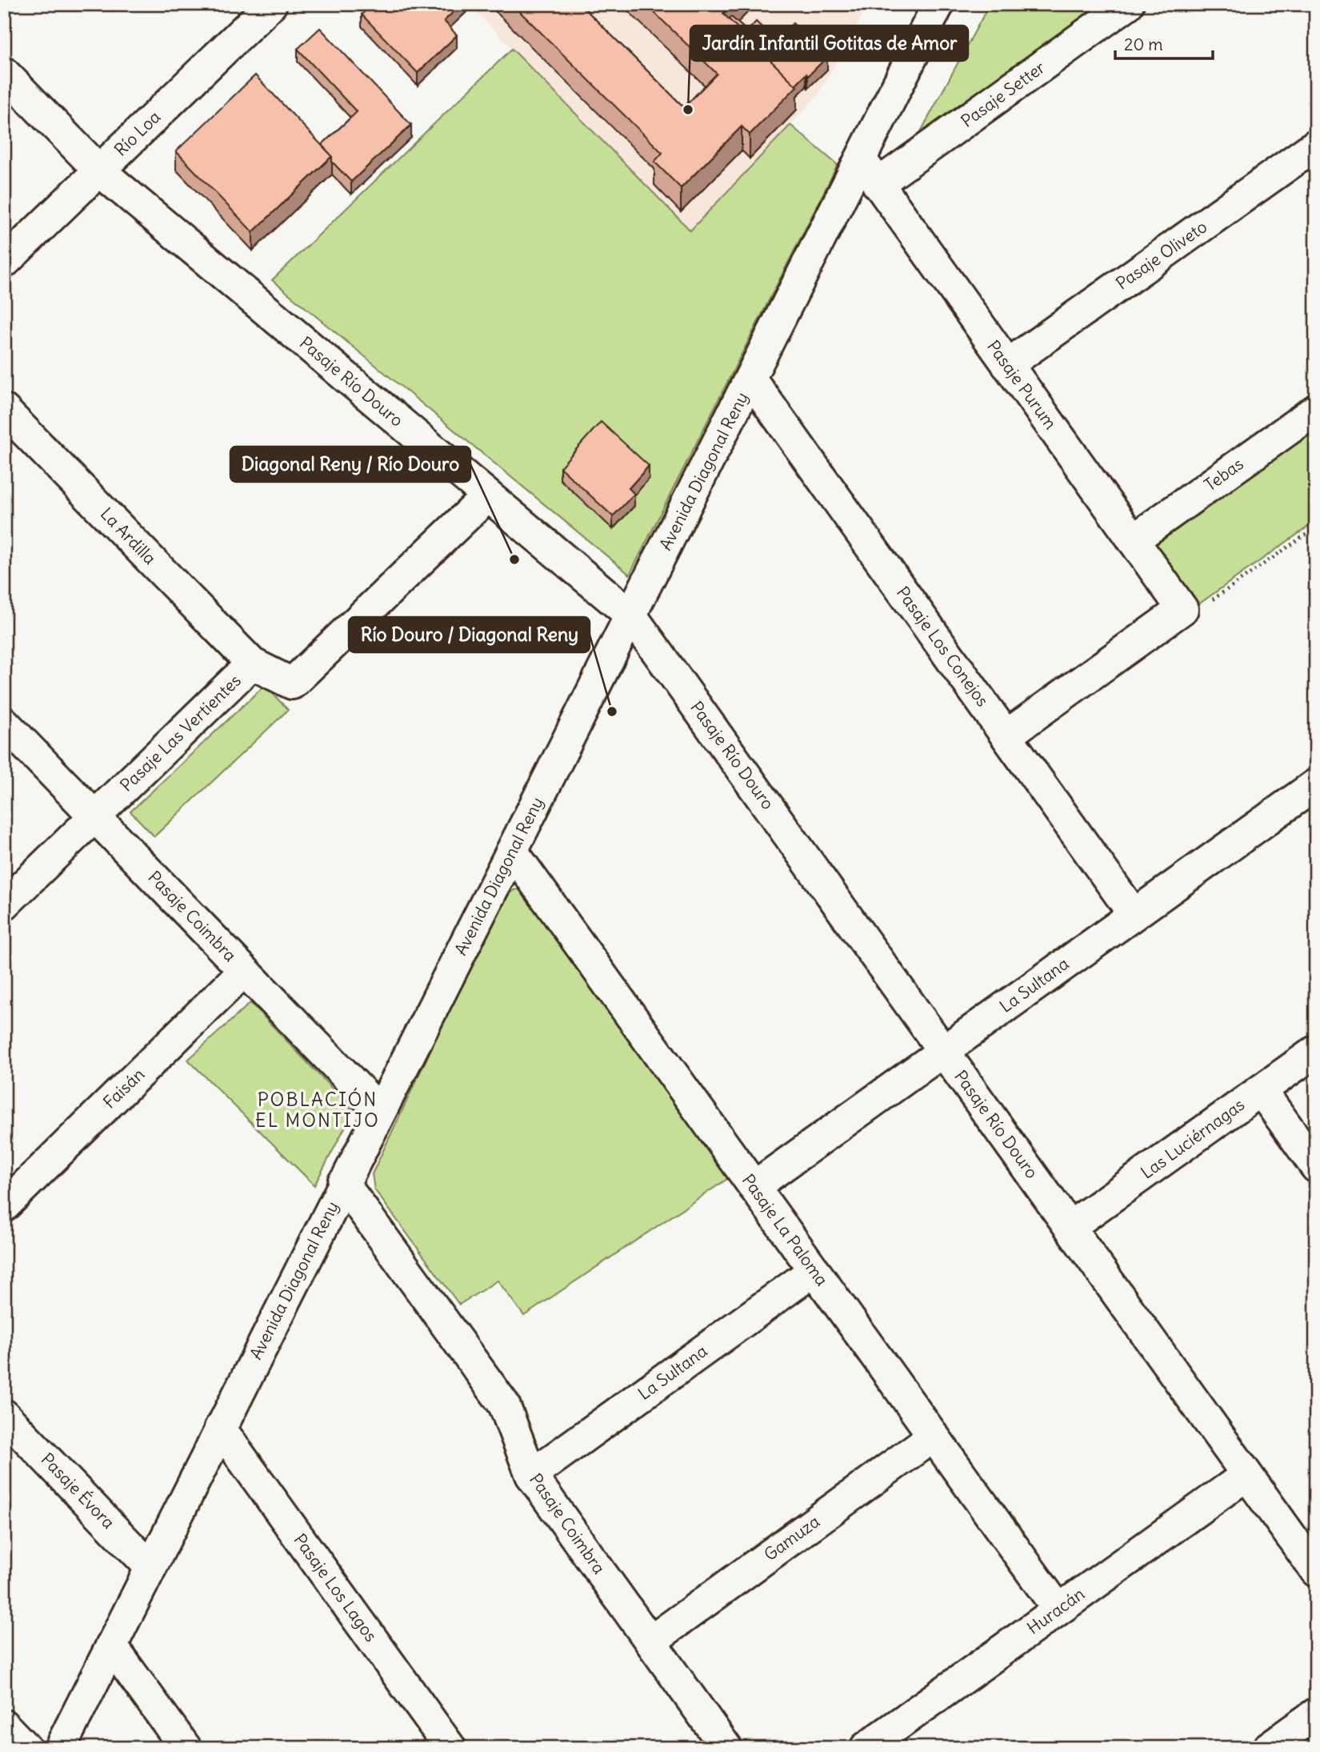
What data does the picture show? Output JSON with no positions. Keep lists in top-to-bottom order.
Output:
{
  "streets": {
    "street": [
      "Pasaje Setter",
      "Río Loa",
      "Pasaje Oliveto",
      "Pasaje Río Douro",
      "Pasaje Purum",
      "Avenida Diagonal Reny",
      "Tebas",
      "La Ardilla",
      "Pasaje Los Conejos",
      "Pasaje Las Vertientes",
      "Pasaje Coimbra",
      "La Sultana",
      "Faisán",
      "Las Luciérnagas",
      "Pasaje La Paloma",
      "Pasaje Évora",
      "Gamuza",
      "Pasaje Los Lagos",
      "Huracán"
    ]
  },
  "crossings": [
    ["Pasaje Setter", "Pasaje Purum"],
    ["Pasaje Setter", "Avenida Diagonal Reny"],
    ["Río Loa", "Pasaje Río Douro"],
    ["Pasaje Oliveto", "Pasaje Purum"],
    ["Pasaje Río Douro", "Avenida Diagonal Reny"],
    ["Pasaje Río Douro", "Pasaje Las Vertientes"],
    ["Pasaje Río Douro", "La Sultana"],
    ["Pasaje Río Douro", "Las Luciérnagas"],
    ["Pasaje Río Douro", "Huracán"],
    ["Pasaje Purum", "Avenida Diagonal Reny"],
    ["Pasaje Purum", "Tebas"],
    ["Avenida Diagonal Reny", "Pasaje Los Conejos"],
    ["Avenida Diagonal Reny", "Pasaje Coimbra"],
    ["Avenida Diagonal Reny", "Pasaje La Paloma"],
    ["Avenida Diagonal Reny", "Pasaje Évora"],
    ["Avenida Diagonal Reny", "Pasaje Los Lagos"],
    ["La Ardilla", "Pasaje Las Vertientes"],
    ["Pasaje Los Conejos", "La Sultana"],
    ["Pasaje Las Vertientes", "Pasaje Coimbra"],
    ["Pasaje Coimbra", "La Sultana"],
    ["Pasaje Coimbra", "Faisán"],
    ["Pasaje Coimbra", "Gamuza"],
    ["La Sultana", "Pasaje La Paloma"],
    ["Pasaje La Paloma", "Gamuza"],
    ["Pasaje La Paloma", "Huracán"]
  ],
  "districts": ["POBLACIÓN EL MONTIJO"],
  "places": ["Jardín Infantil Gotitas de Amor", "Diagonal Reny / Río Douro", "Río Douro / Diagonal Reny"],
  "scale_bar": "20 m"
}
